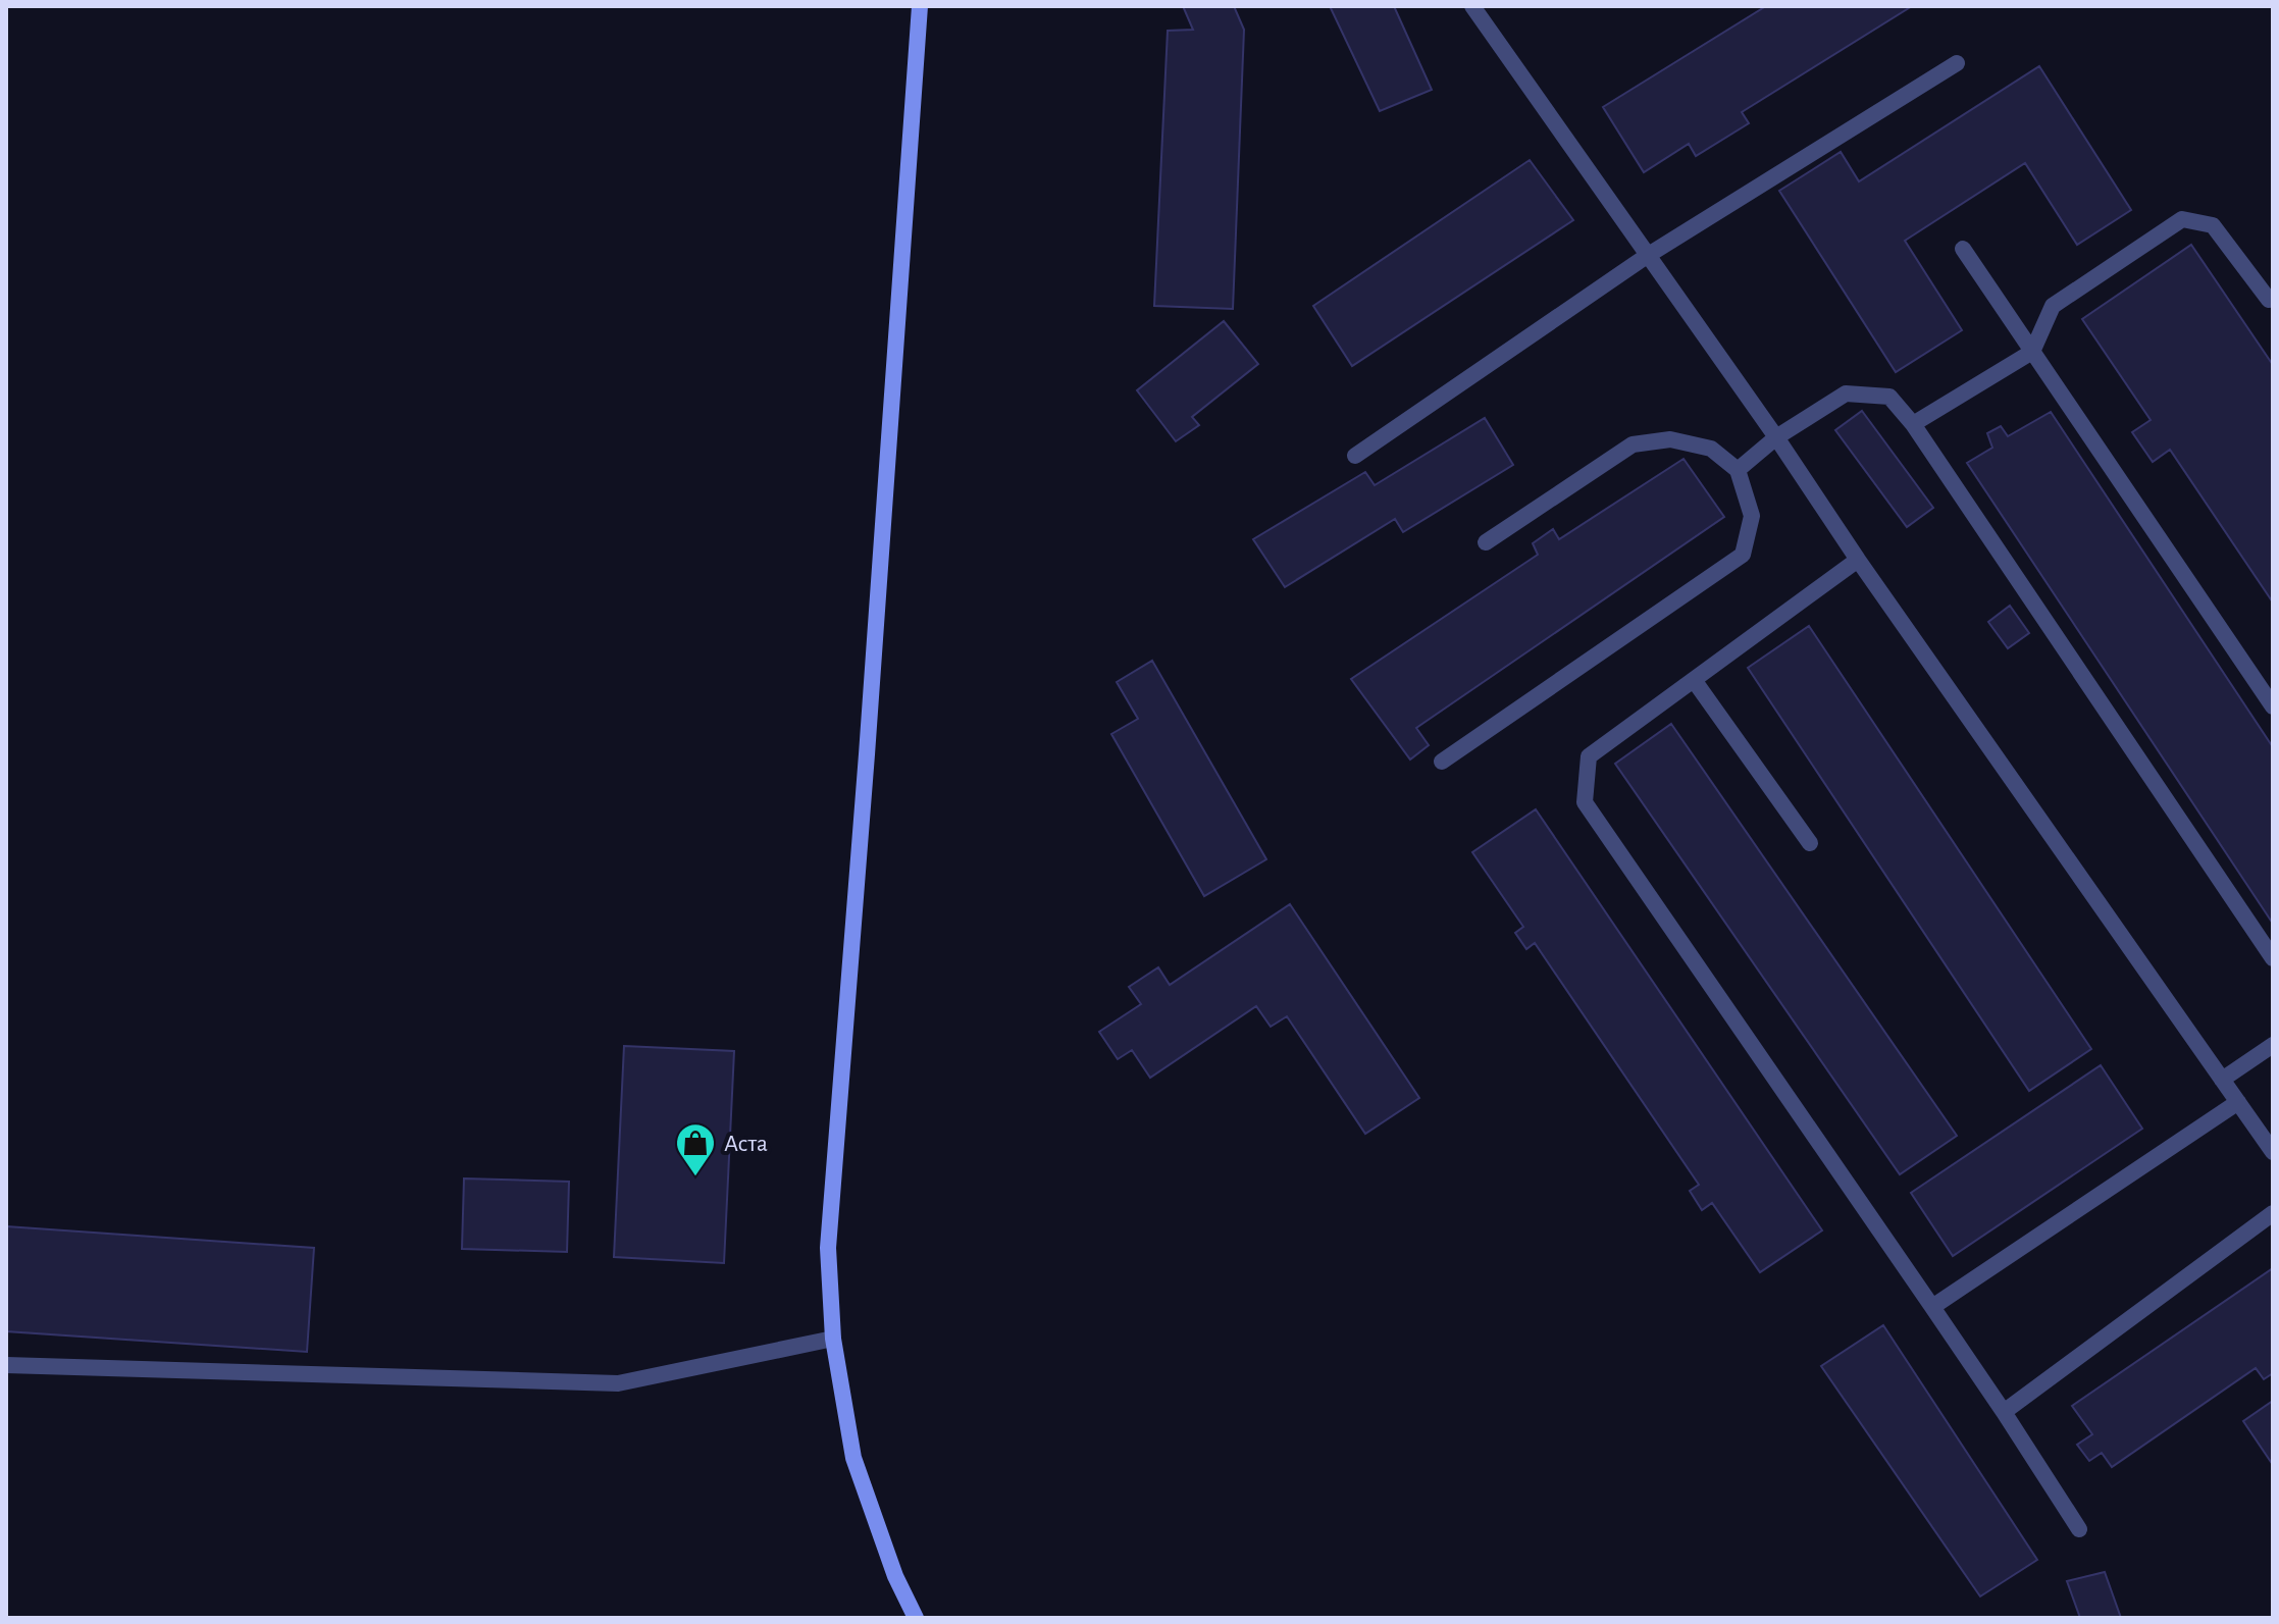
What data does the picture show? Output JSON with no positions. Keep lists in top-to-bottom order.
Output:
{
  "places": {
    "shop": ["Аста"]
  }
}
